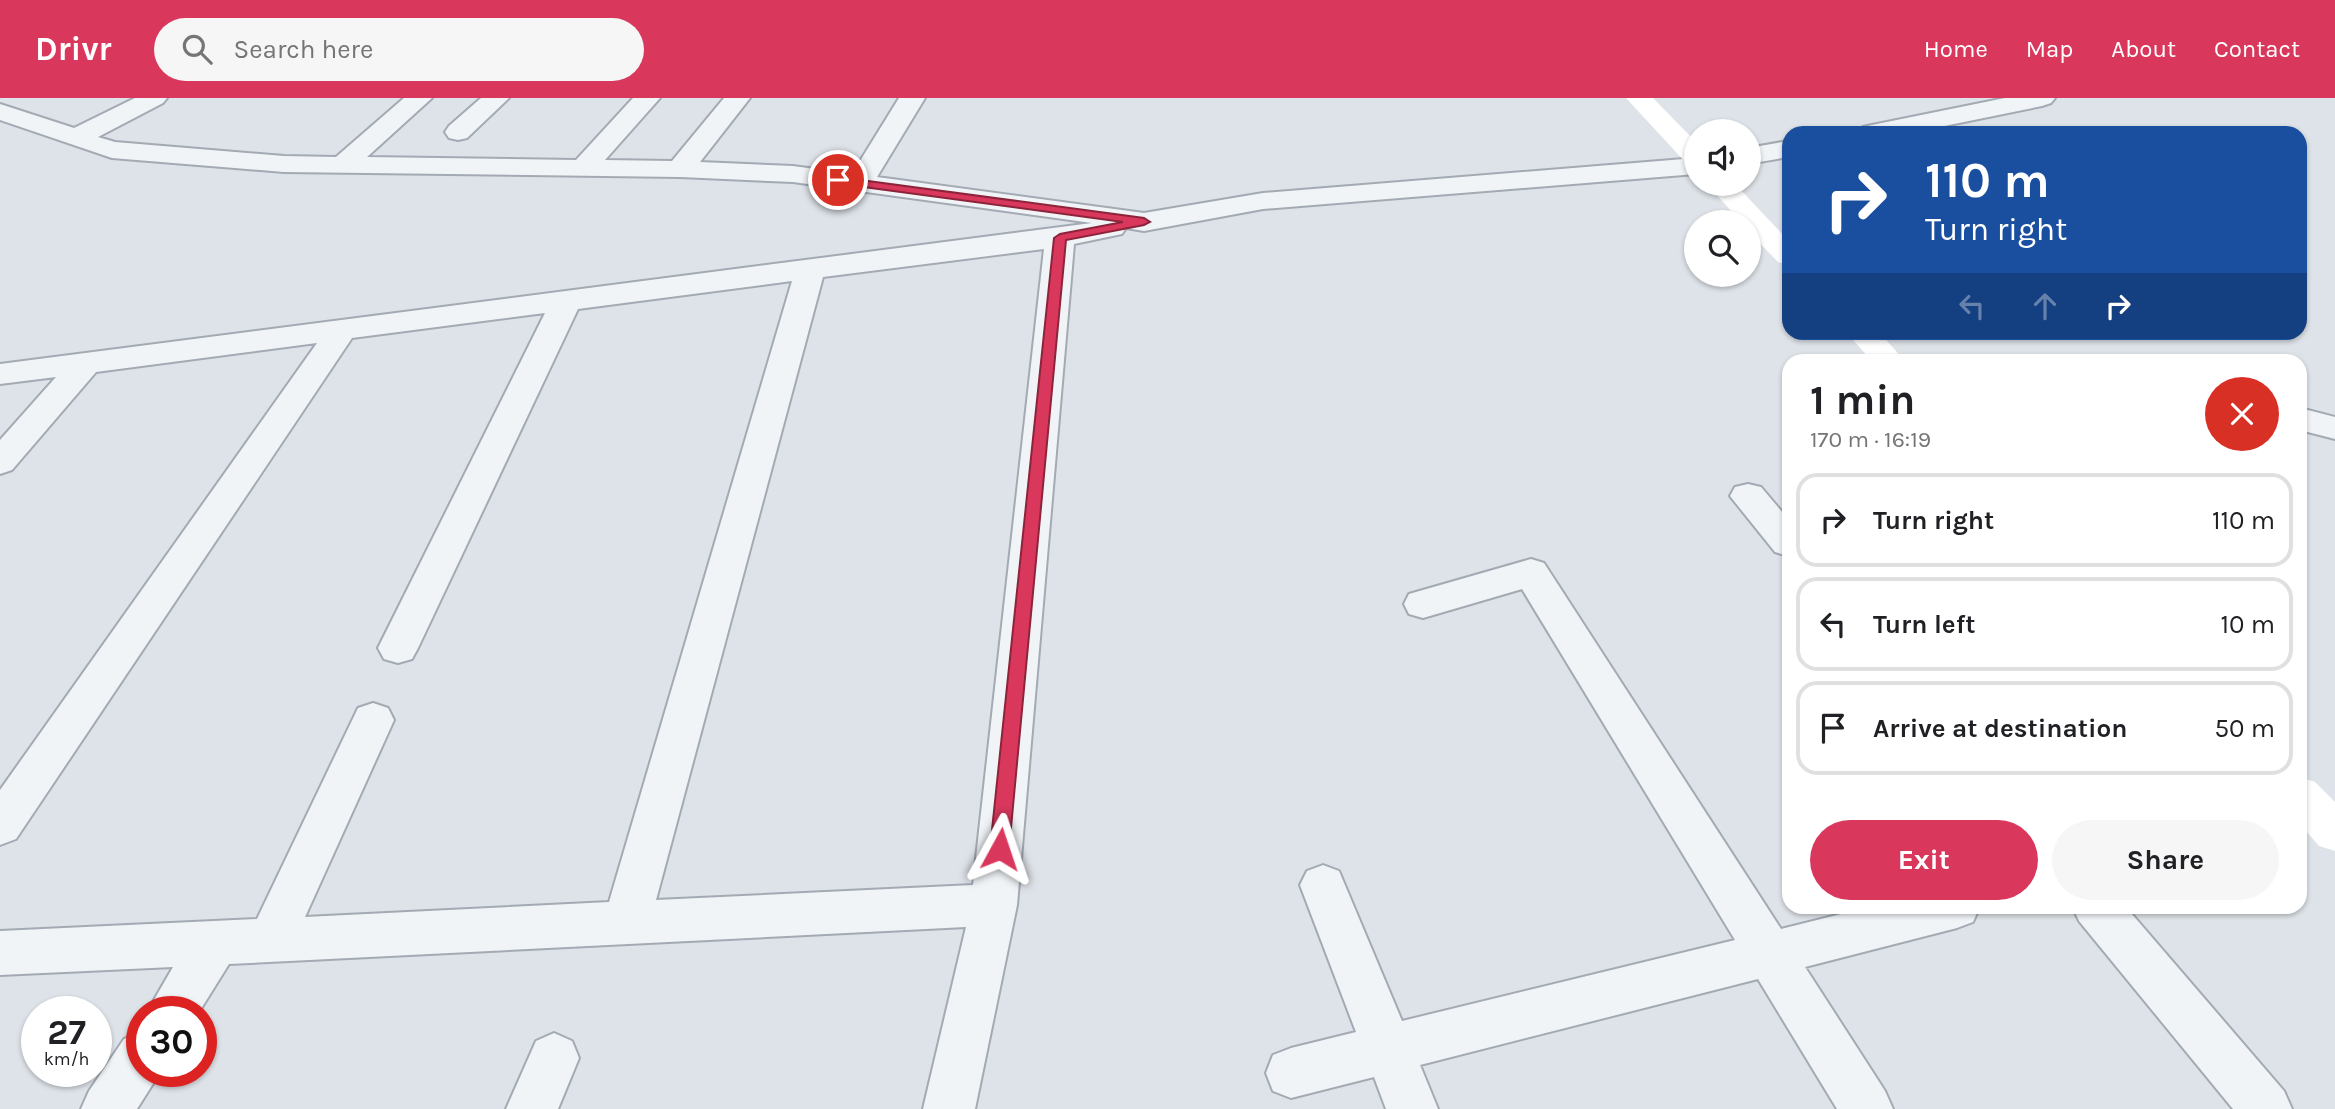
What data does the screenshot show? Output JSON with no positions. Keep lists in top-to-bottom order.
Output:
{
  "page": {
    "header": "Drivr",
    "search": "Search here",
    "nav": [
      "Home",
      "Map",
      "About",
      "Contact"
    ],
    "turn": ["110 m", "Turn right"],
    "heading": ["1 min", "170 m · 16:19"],
    "list": [
      {
        "name": "Turn right",
        "value": "110 m"
      },
      {
        "name": "Turn left",
        "value": "10 m"
      },
      {
        "name": "Arrive at destination",
        "value": "50 m"
      }
    ],
    "buttons": ["Exit", "Share"],
    "speed": "27 km/h",
    "limit": "30"
  }
}
